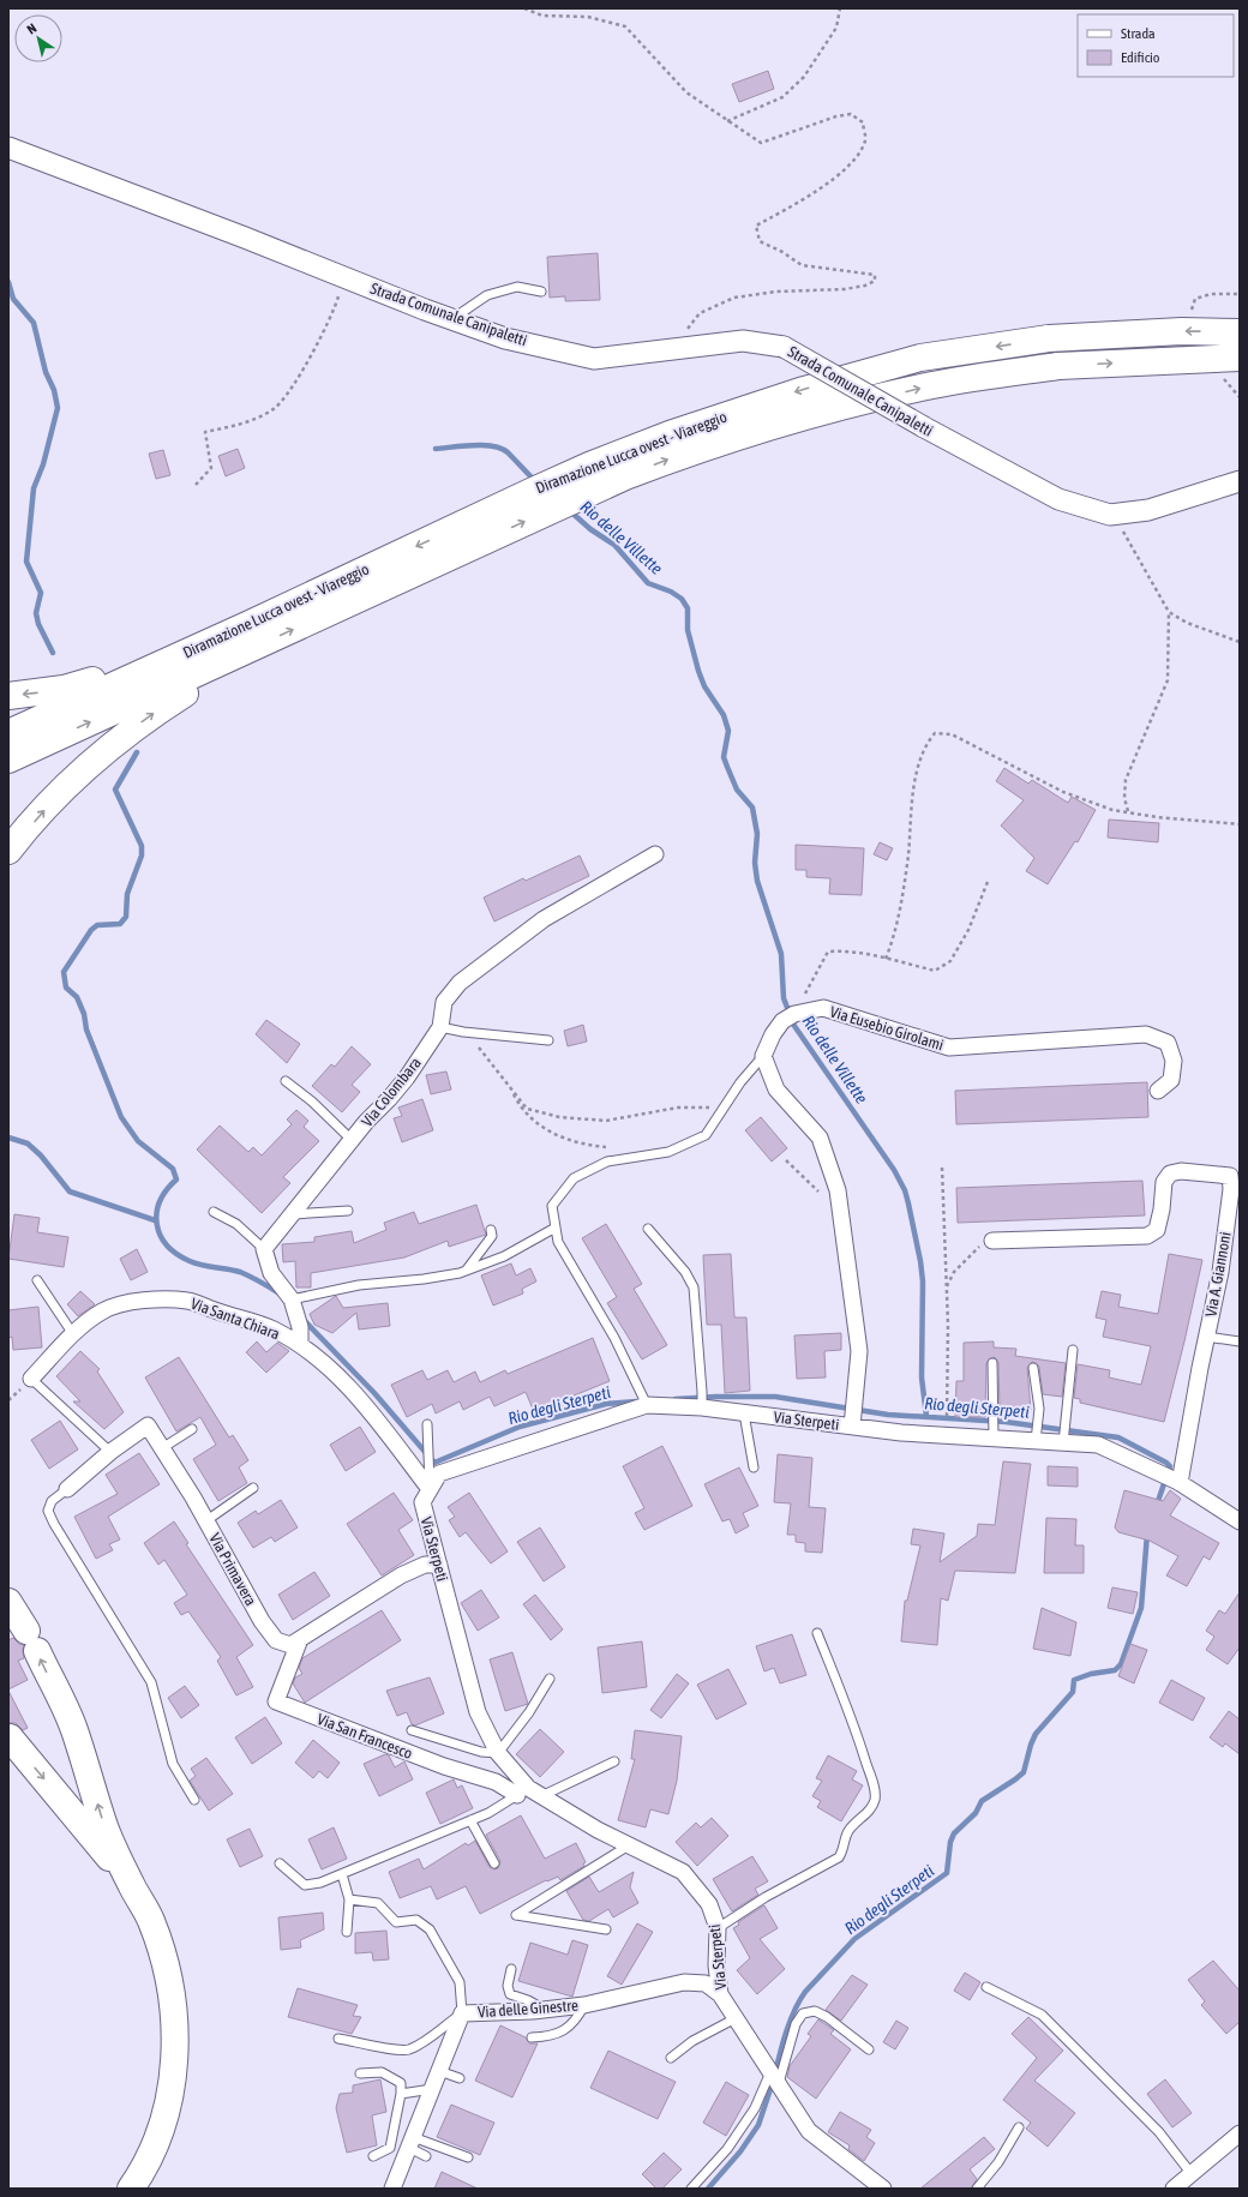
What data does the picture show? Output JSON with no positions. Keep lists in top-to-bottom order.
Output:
{
  "streets": {
    "highway": ["Diramazione Lucca ovest - Viareggio"],
    "street": [
      "Strada Comunale Canipaletti",
      "Via Eusebio Girolami",
      "Via Colombara",
      "Via A. Giannoni",
      "Via Santa Chiara",
      "Via Sterpeti",
      "Via Primavera",
      "Via San Francesco",
      "Via delle Ginestre"
    ]
  },
  "crossings": [
    ["Via A. Giannoni", "Via Sterpeti"],
    ["Via Santa Chiara", "Via Sterpeti"],
    ["Via Sterpeti", "Via Primavera"],
    ["Via Sterpeti", "Via San Francesco"],
    ["Via Sterpeti", "Via delle Ginestre"],
    ["Via Primavera", "Via San Francesco"]
  ],
  "water": ["Rio delle Villette", "Rio degli Sterpeti"],
  "legend": ["Strada", "Edificio"],
  "north": "top left"
}
